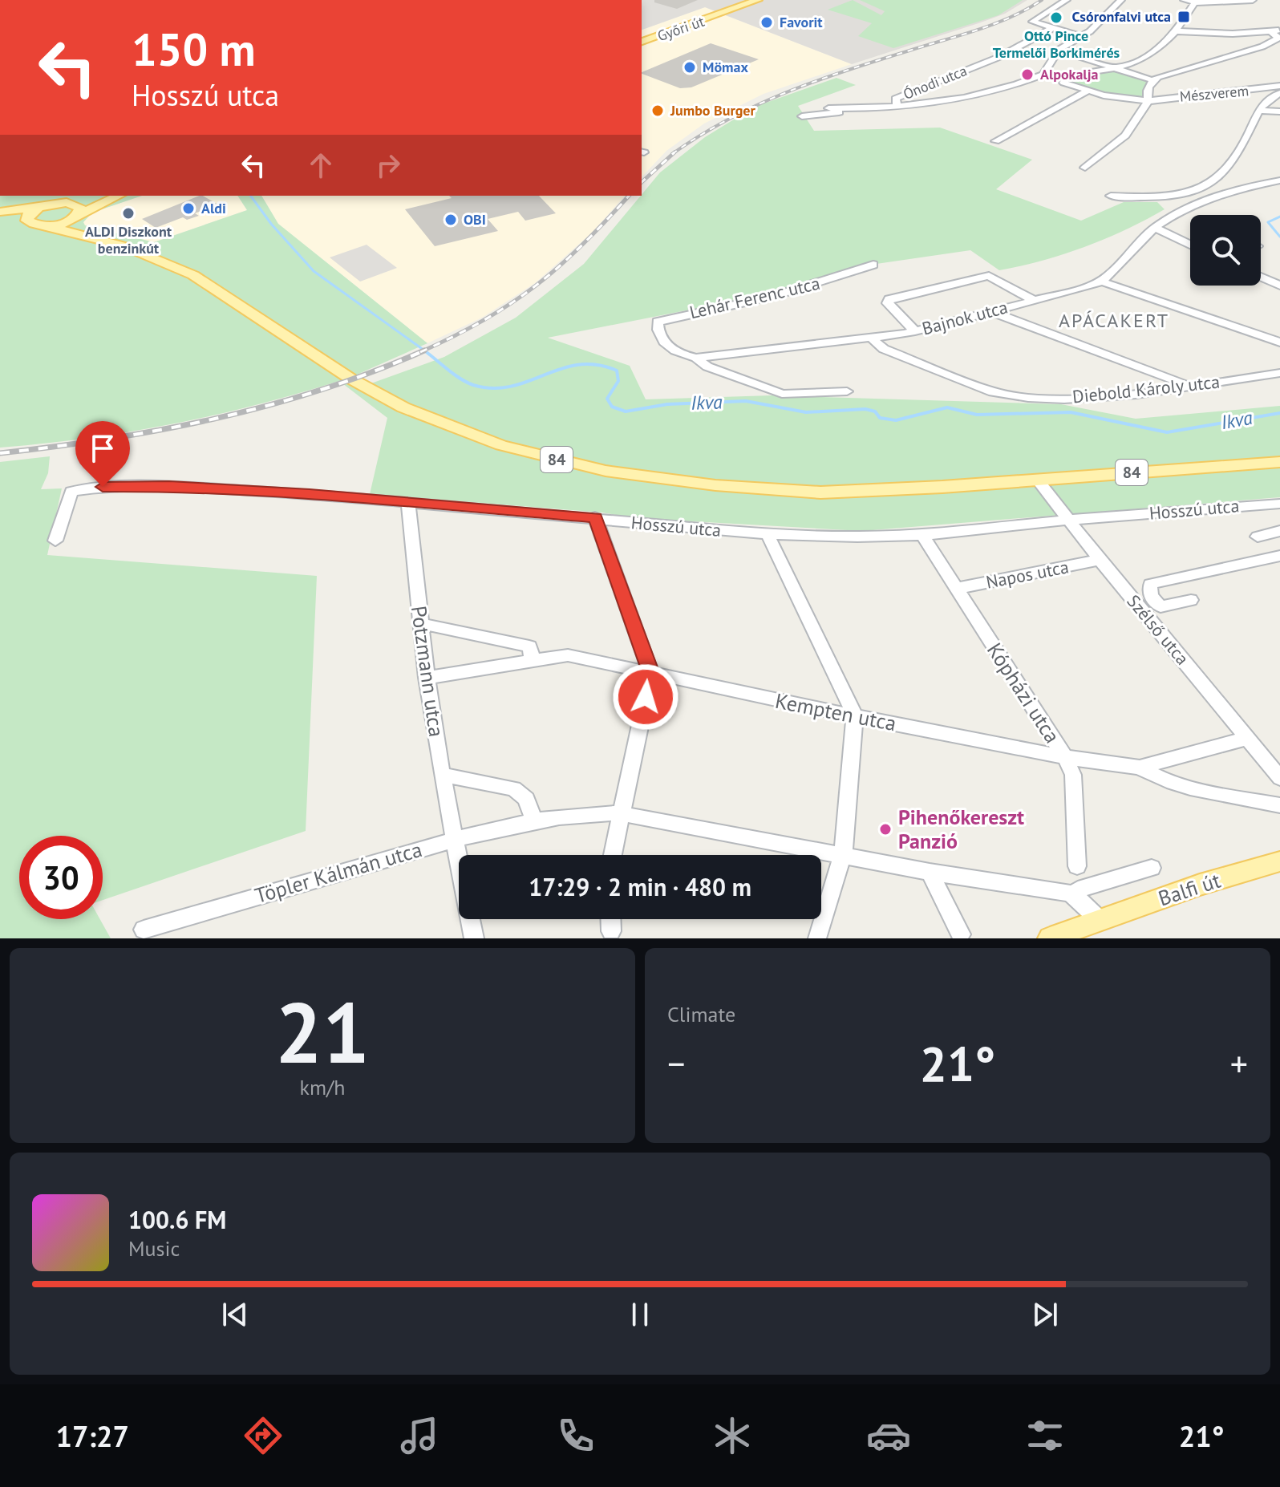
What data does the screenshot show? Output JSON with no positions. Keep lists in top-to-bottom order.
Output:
{
  "streets": {
    "main road": ["Győri út", "84", "Balfi út"],
    "street": [
      "Ónodi utca",
      "Mészverem",
      "Lehár Ferenc utca",
      "Bajnok utca",
      "Diebold Károly utca",
      "Hosszú utca",
      "Napos utca",
      "Szélső utca",
      "Potzmann utca",
      "Kópházi utca",
      "Kempten utca",
      "Töpler Kálmán utca"
    ]
  },
  "crossings": [
    ["Lehár Ferenc utca", "Bajnok utca"],
    ["Bajnok utca", "Diebold Károly utca"],
    ["84", "Szélső utca"],
    ["Hosszú utca", "Szélső utca"],
    ["Hosszú utca", "Potzmann utca"],
    ["Hosszú utca", "Kópházi utca"],
    ["Napos utca", "Szélső utca"],
    ["Napos utca", "Kópházi utca"],
    ["Szélső utca", "Kempten utca"],
    ["Potzmann utca", "Kempten utca"],
    ["Potzmann utca", "Töpler Kálmán utca"],
    ["Kópházi utca", "Kempten utca"]
  ],
  "districts": ["APÁCAKERT"],
  "water": ["Ikva"],
  "places": {
    "transit": ["Csóronfalvi utca"],
    "other": [
      "Ottó Pince Termelői Borkimérés",
      "Favorit",
      "Mömax",
      "Alpokalja",
      "Jumbo Burger",
      "Aldi",
      "ALDI Diszkont benzinkút",
      "OBI",
      "Pihenőkereszt Panzió"
    ]
  },
  "page": {
    "turn": ["150 m", "Hosszú utca"],
    "limit": "30",
    "trip": "17:29 · 2 min · 480 m",
    "tile": [
      ["21", "km/h"],
      "Climate"
    ],
    "heat": ["−", "21°", "+"],
    "song": ["100.6 FM", "Music"],
    "tabs": ["17:27", "21°"]
  }
}
